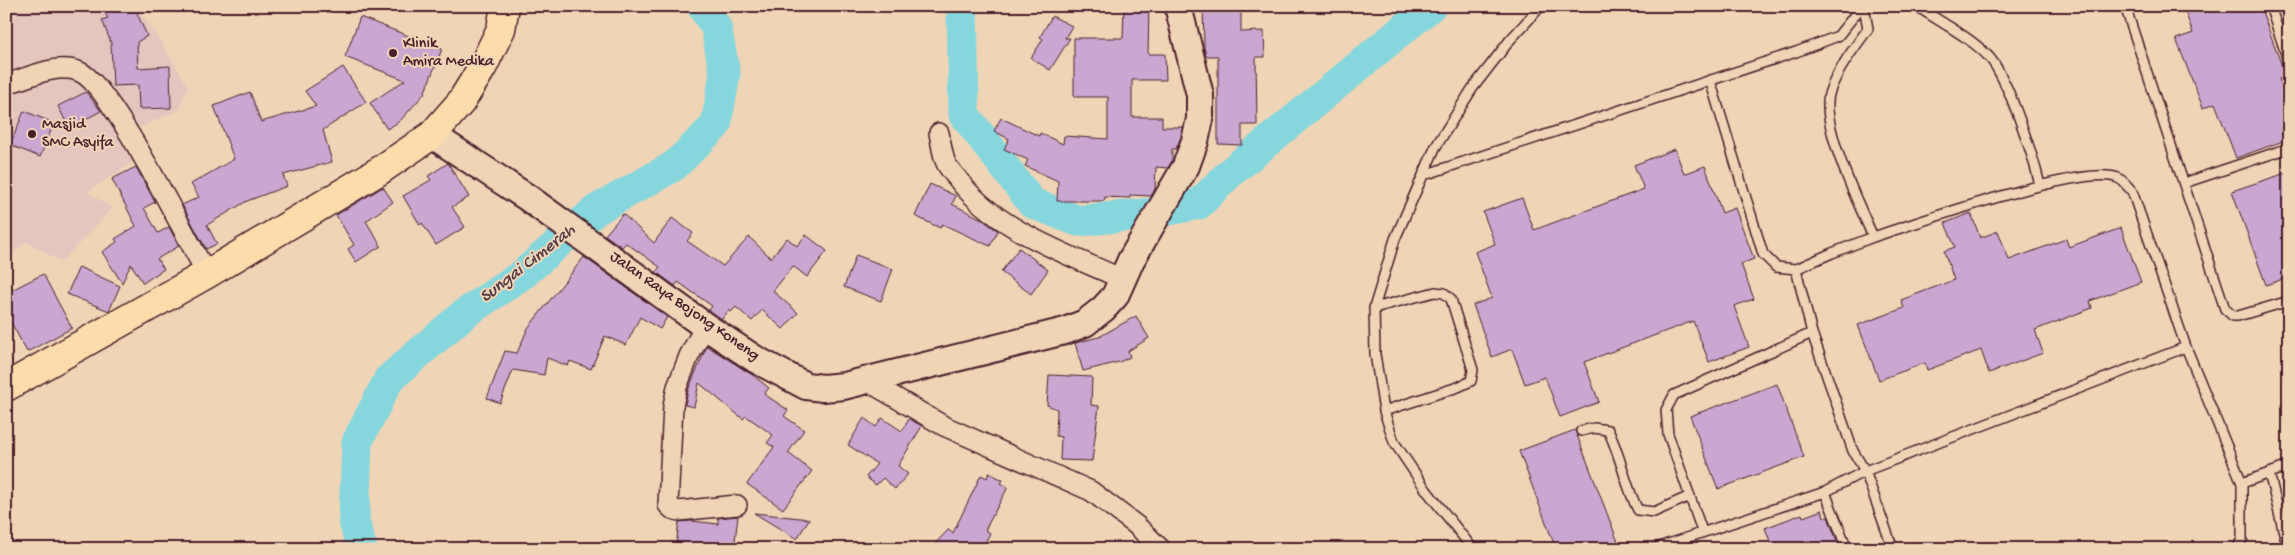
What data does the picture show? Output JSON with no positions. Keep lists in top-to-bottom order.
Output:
{
  "streets": {
    "main road": ["Jalan Raya Bojong Koneng"]
  },
  "water": ["Sungai Cimerah"],
  "places": ["Klinik Amira Medika", "Masjid SMC Asyifa"]
}
